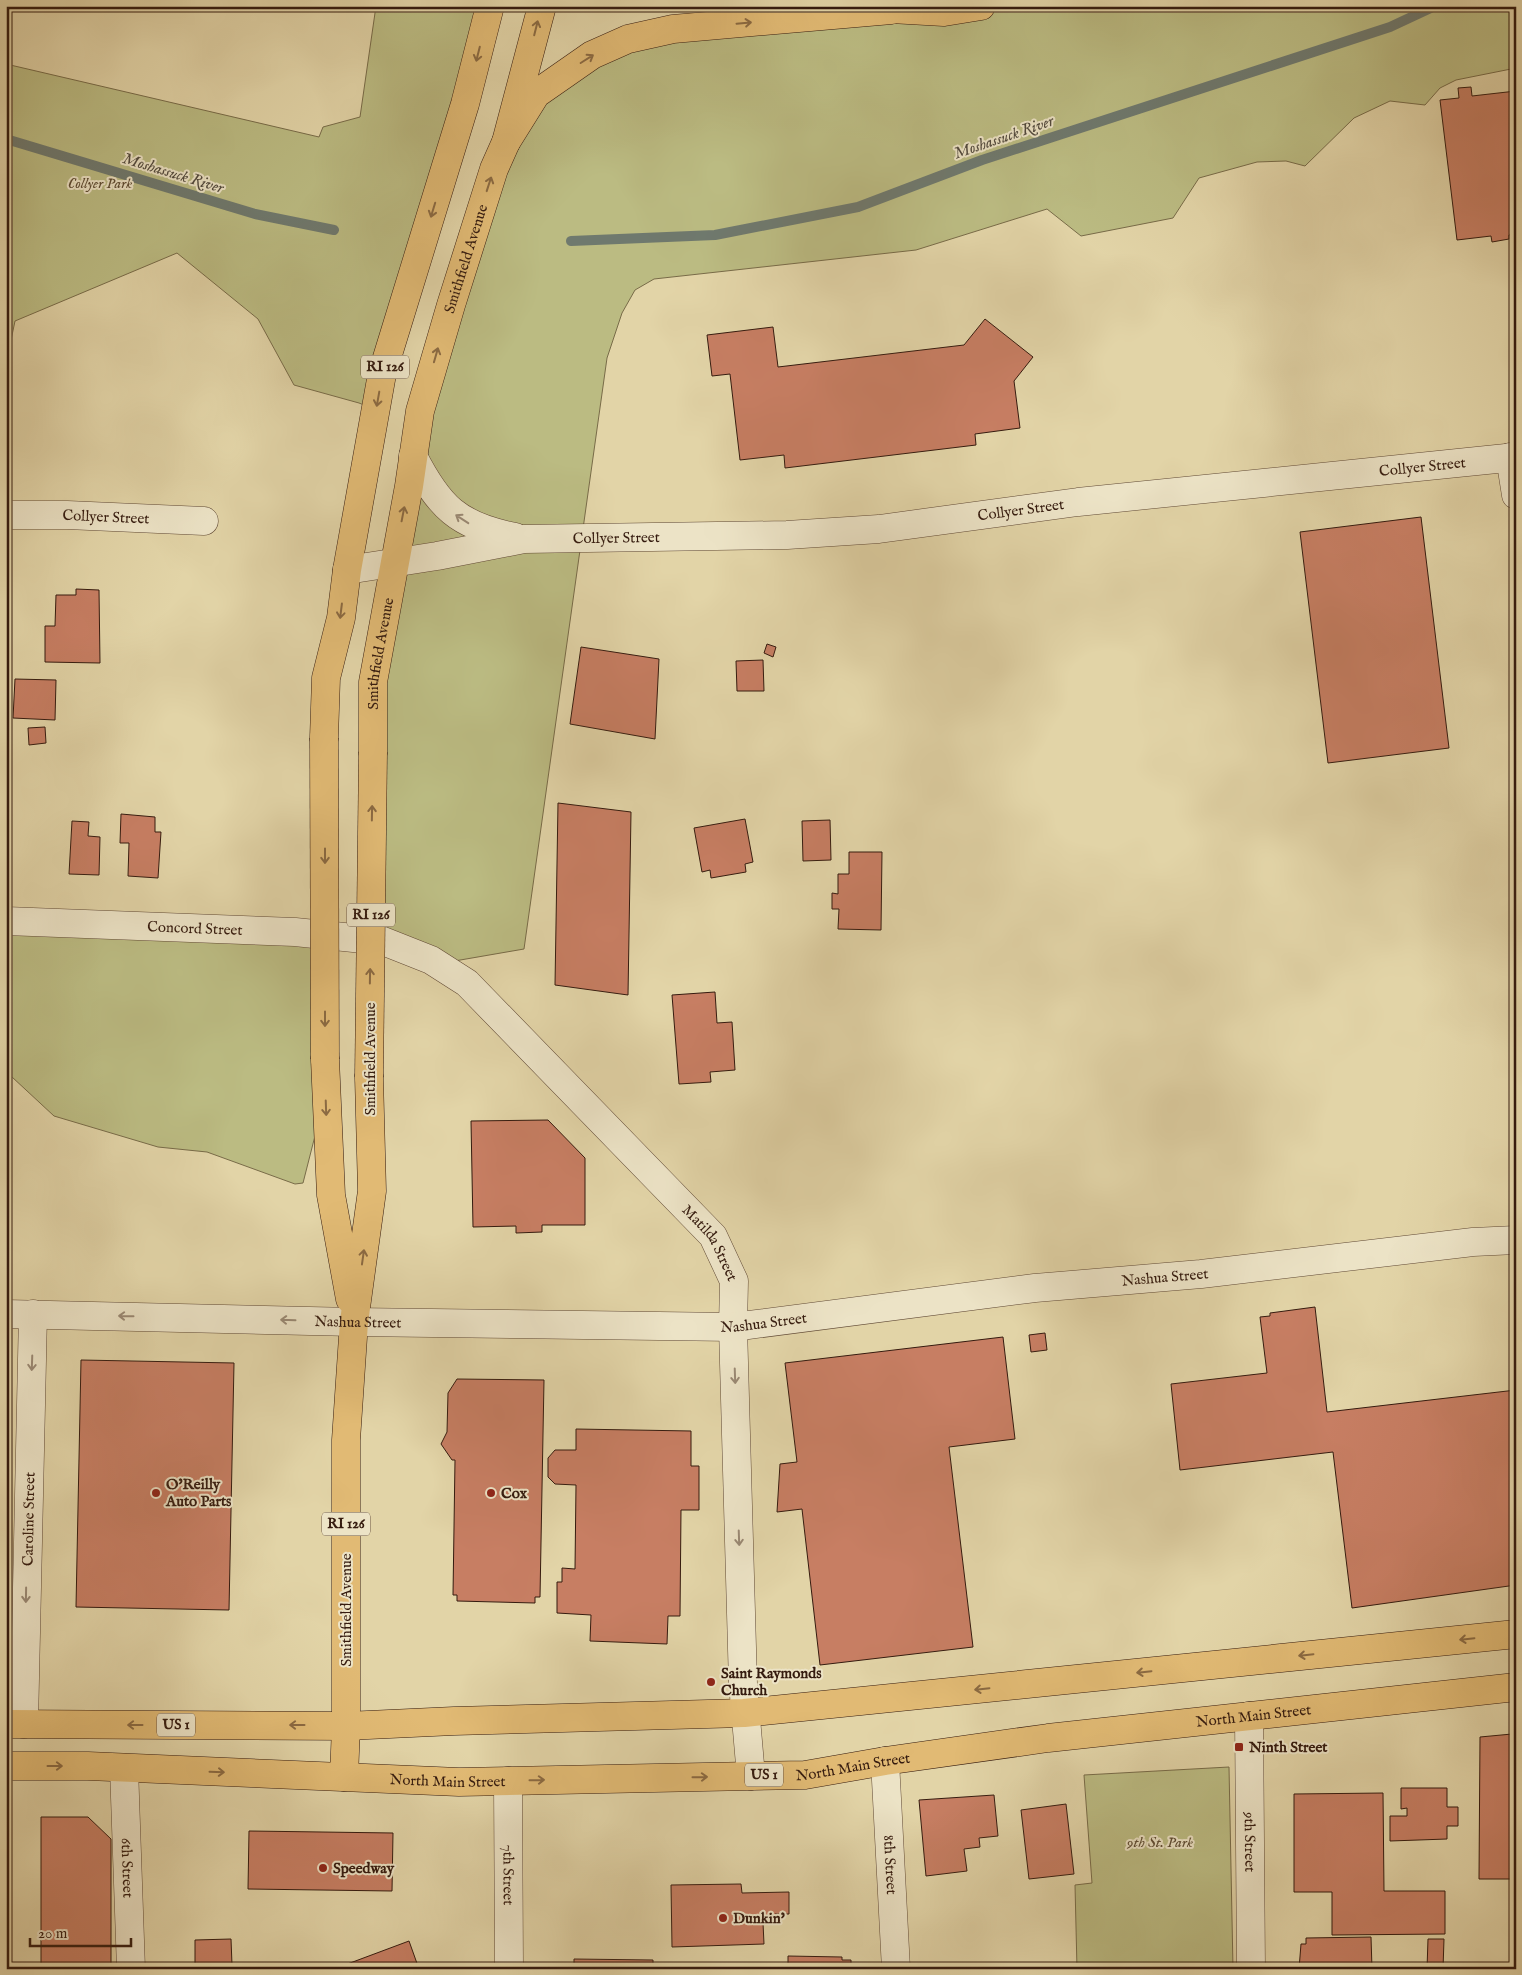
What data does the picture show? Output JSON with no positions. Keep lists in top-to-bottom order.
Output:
{
  "streets": {
    "main road": [
      "Smithfield Avenue",
      "RI 126",
      "North Main Street",
      "US 1"
    ],
    "street": [
      "Collyer Street",
      "Concord Street",
      "Matilda Street",
      "Nashua Street",
      "Caroline Street",
      "9th Street",
      "8th Street",
      "6th Street",
      "7th Street"
    ]
  },
  "crossings": [
    ["Smithfield Avenue", "Collyer Street"],
    ["Smithfield Avenue", "Nashua Street"],
    ["Smithfield Avenue", "North Main Street"],
    ["Smithfield Avenue", "US 1"],
    ["Concord Street", "Matilda Street"],
    ["Matilda Street", "Nashua Street"],
    ["Matilda Street", "North Main Street"],
    ["Matilda Street", "US 1"],
    ["Nashua Street", "Caroline Street"],
    ["Caroline Street", "US 1"],
    ["North Main Street", "9th Street"],
    ["North Main Street", "8th Street"],
    ["North Main Street", "6th Street"],
    ["North Main Street", "7th Street"]
  ],
  "one_way": ["Matilda Street", "Caroline Street"],
  "water": ["Moshassuck River"],
  "parks": ["Collyer Park", "9th St. Park"],
  "places": {
    "other": [
      "O'Reilly Auto Parts",
      "Cox",
      "Saint Raymonds Church",
      "Speedway",
      "Dunkin'"
    ],
    "transit": ["Ninth Street"]
  },
  "scale_bar": "20 m"
}
